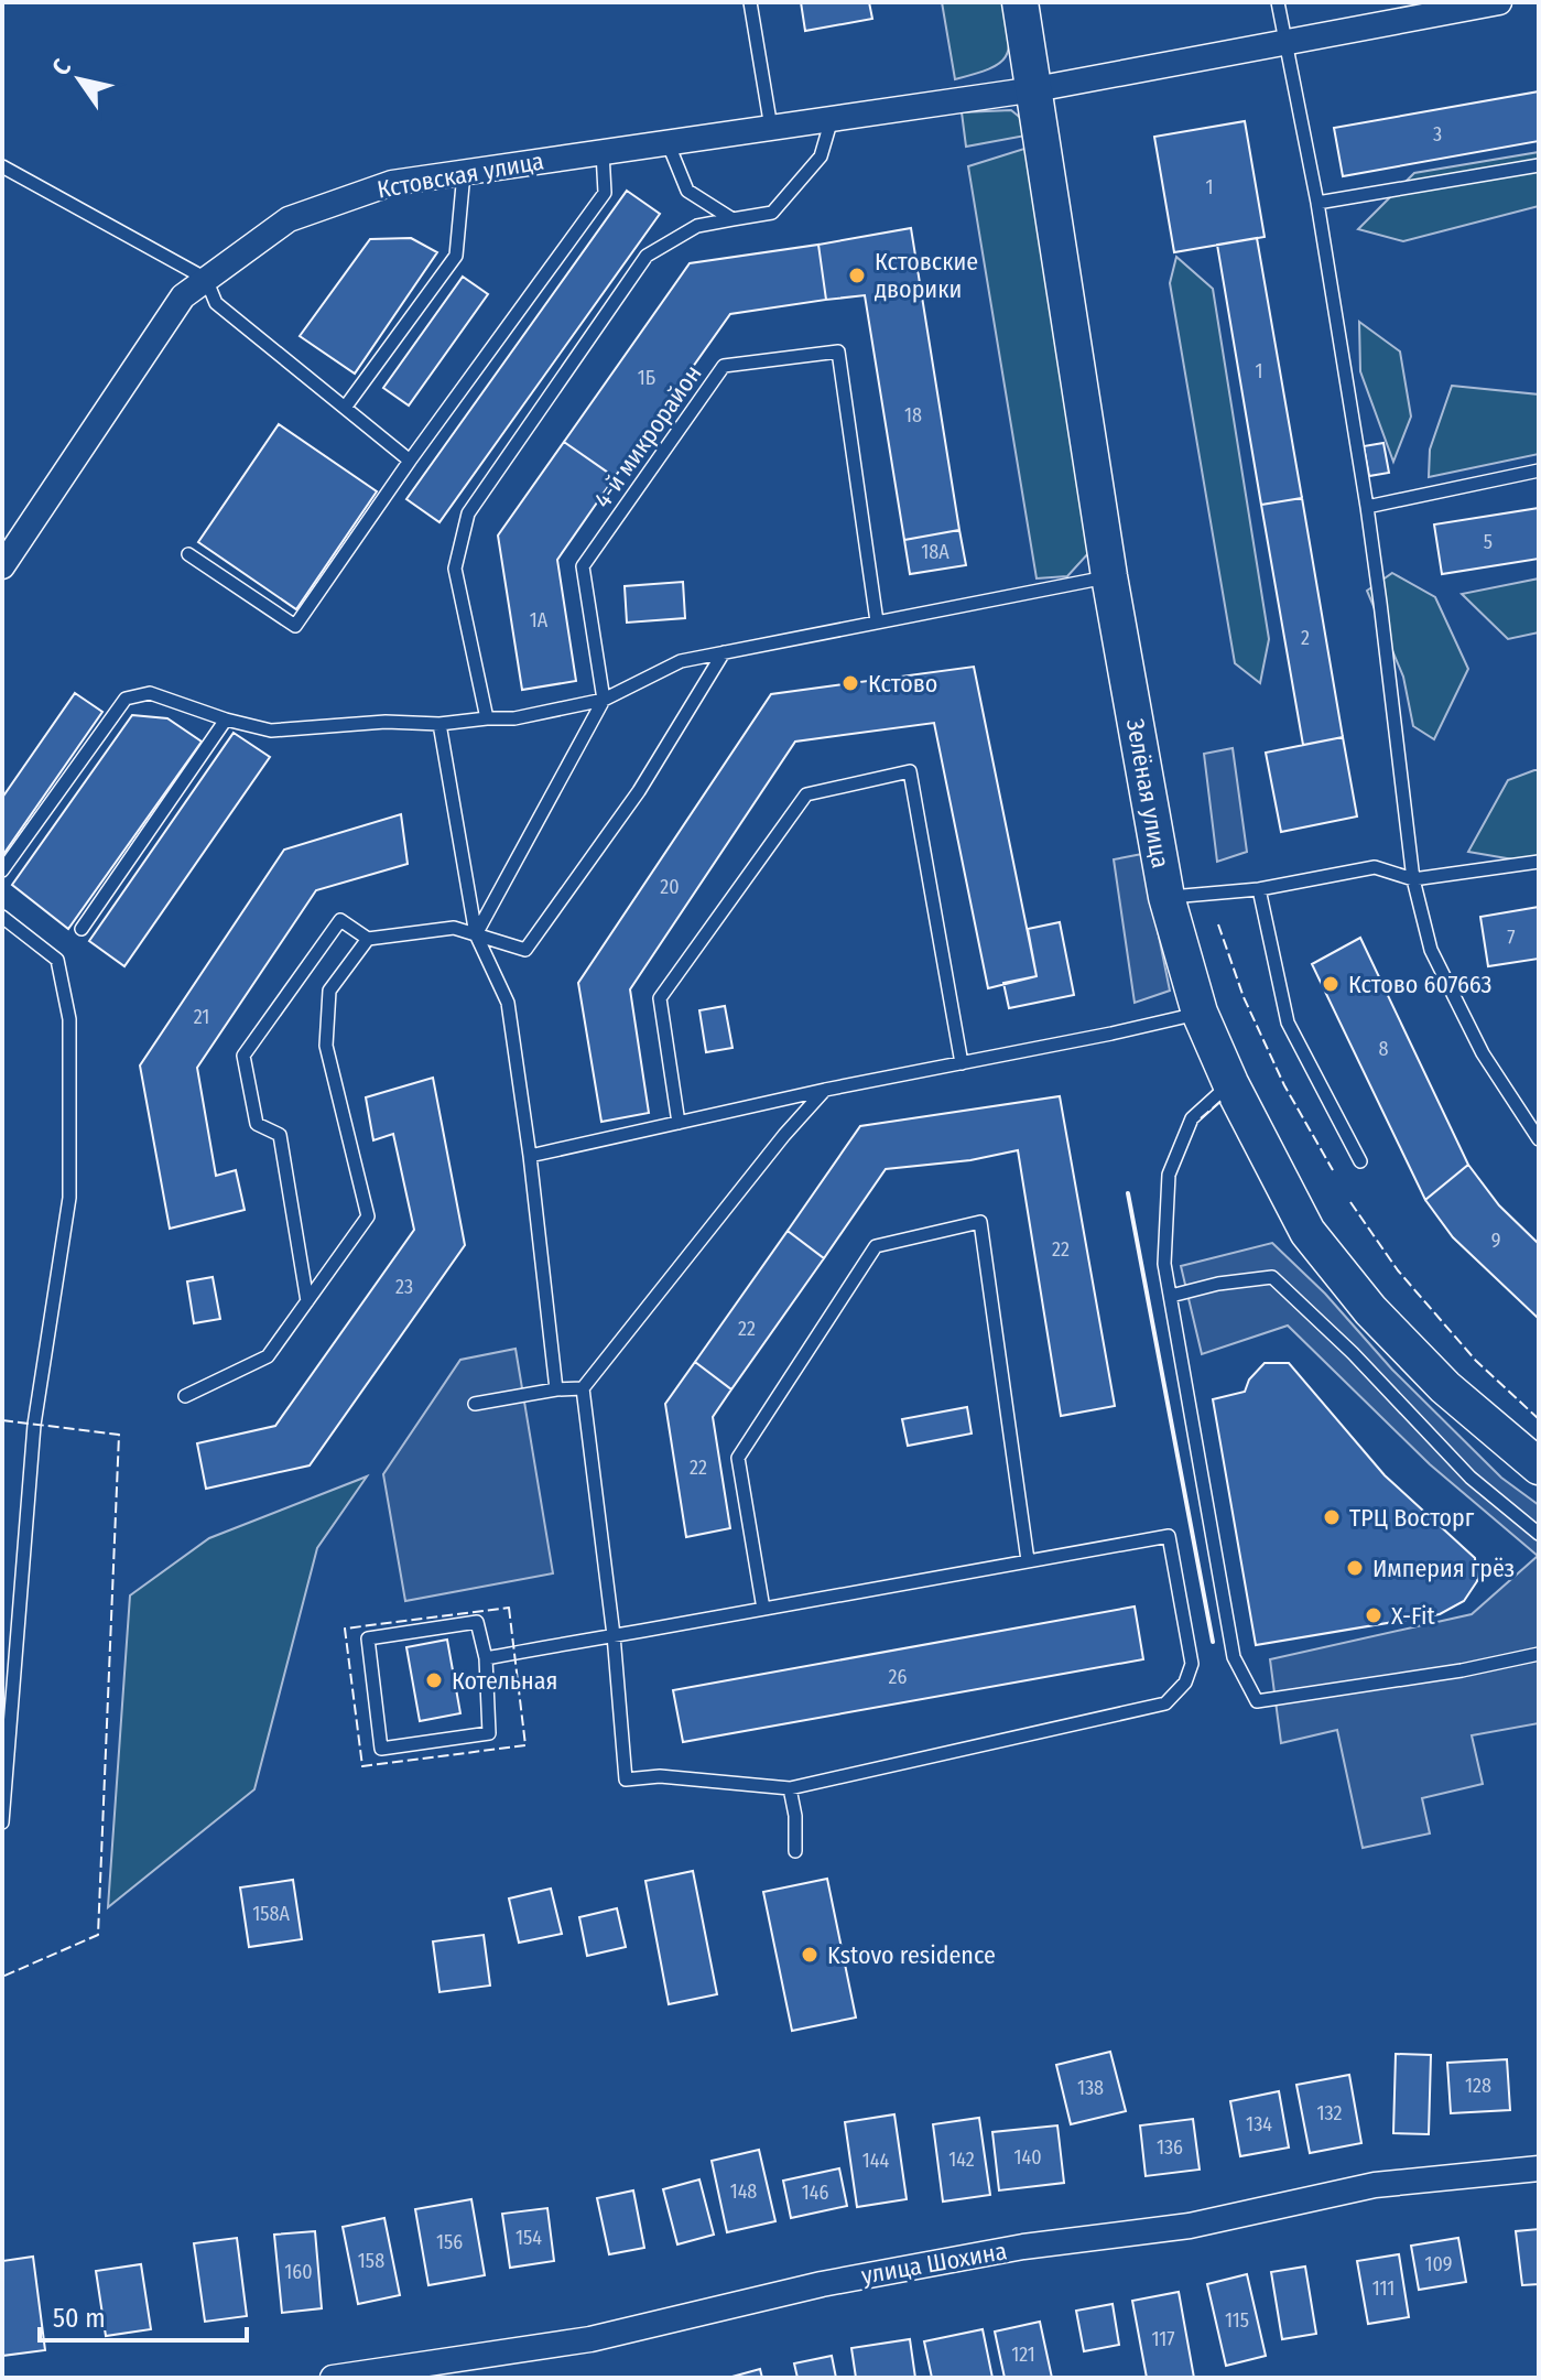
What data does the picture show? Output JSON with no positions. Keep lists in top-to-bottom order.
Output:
{
  "streets": {
    "main road": ["Зелёная улица"],
    "street": ["Кстовская улица", "улица Шохина"],
    "lane": ["4-й микрорайон"]
  },
  "crossings": [
    ["Кстовская улица", "Зелёная улица"]
  ],
  "places": [
    "Кстовские дворики",
    "Кстово",
    "Кстово 607663",
    "ТРЦ Восторг",
    "Империя грёз",
    "X-Fit",
    "Котельная",
    "Kstovo residence"
  ],
  "house_numbers": [
    "3",
    "1",
    "1",
    "1Б",
    "18",
    "5",
    "18А",
    "1А",
    "2",
    "20",
    "7",
    "21",
    "8",
    "9",
    "22",
    "23",
    "22",
    "22",
    "26",
    "158А",
    "128",
    "138",
    "132",
    "134",
    "136",
    "140",
    "142",
    "144",
    "148",
    "146",
    "154",
    "156",
    "158",
    "109",
    "160",
    "111",
    "115",
    "117",
    "121"
  ],
  "scale_bar": "50 m",
  "north": "top left"
}
